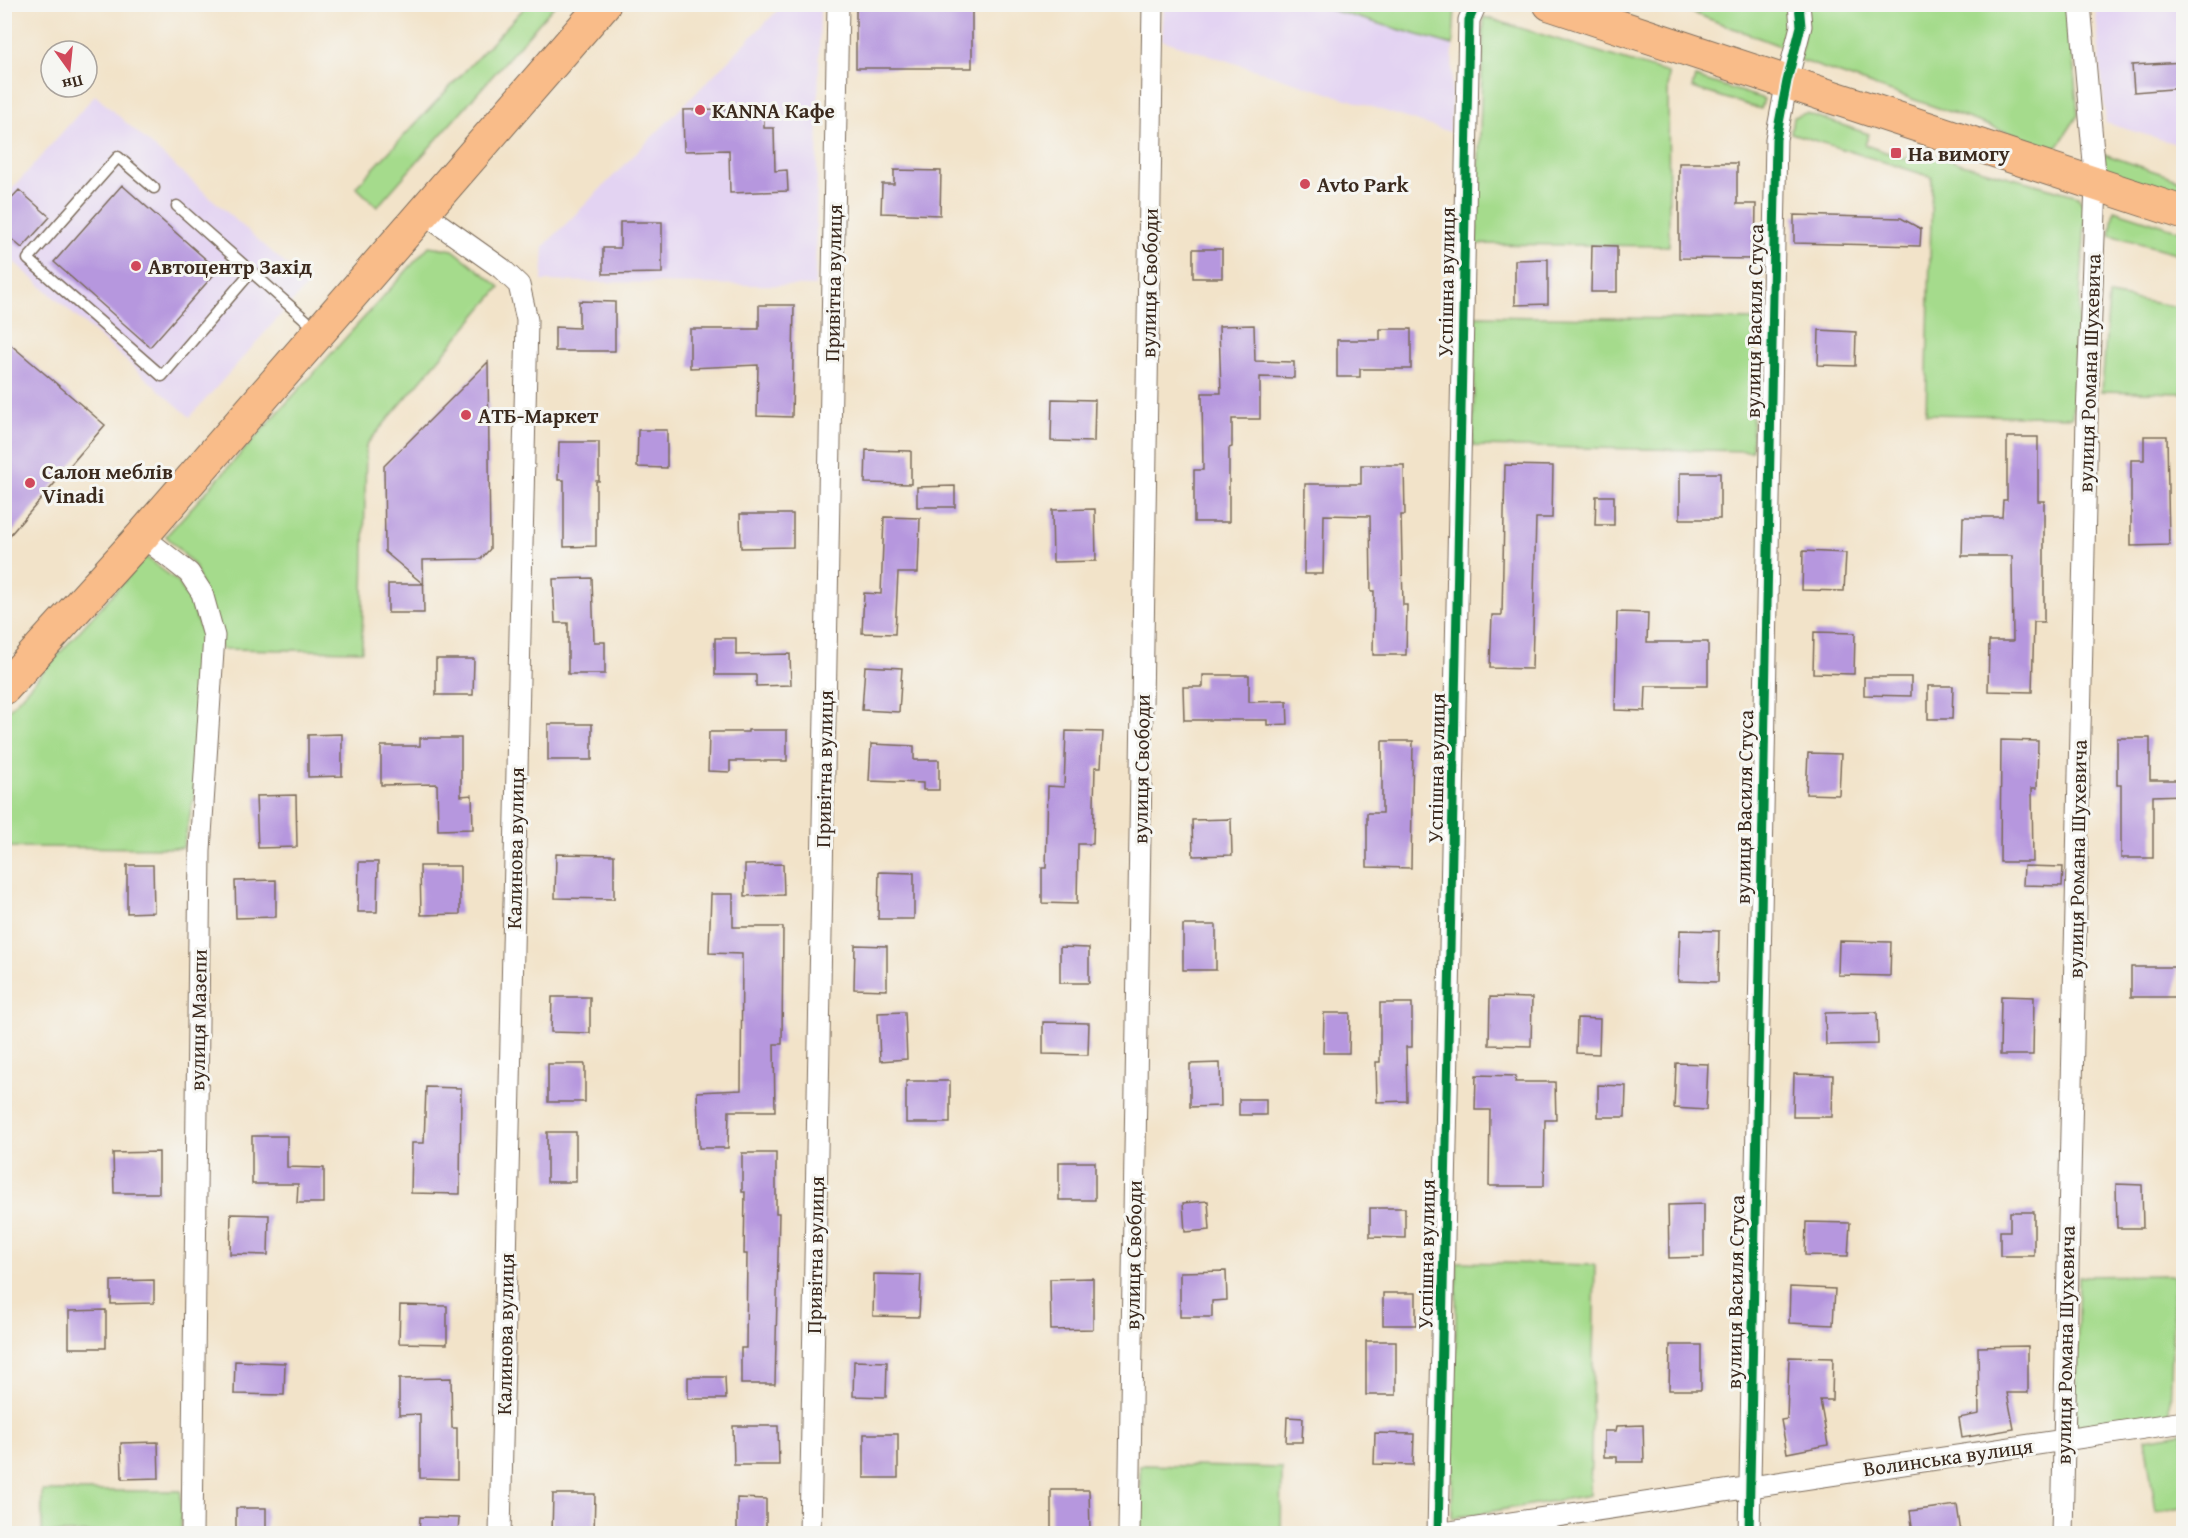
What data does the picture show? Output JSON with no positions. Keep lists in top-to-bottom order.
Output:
{
  "streets": {
    "street": [
      "Успішна вулиця",
      "Привітна вулиця",
      "вулиця Свободи",
      "вулиця Василя Стуса",
      "вулиця Романа Шухевича",
      "Калинова вулиця",
      "вулиця Мазепи",
      "Волинська вулиця"
    ]
  },
  "crossings": [
    ["Успішна вулиця", "Волинська вулиця"],
    ["вулиця Василя Стуса", "Волинська вулиця"],
    ["вулиця Романа Шухевича", "Волинська вулиця"]
  ],
  "places": {
    "other": [
      "KANNA Кафе",
      "Avto Park",
      "Автоцентр Захід",
      "АТБ-Маркет",
      "Салон меблів Vinadi"
    ],
    "transit": ["На вимогу"]
  },
  "north": "bottom"
}
